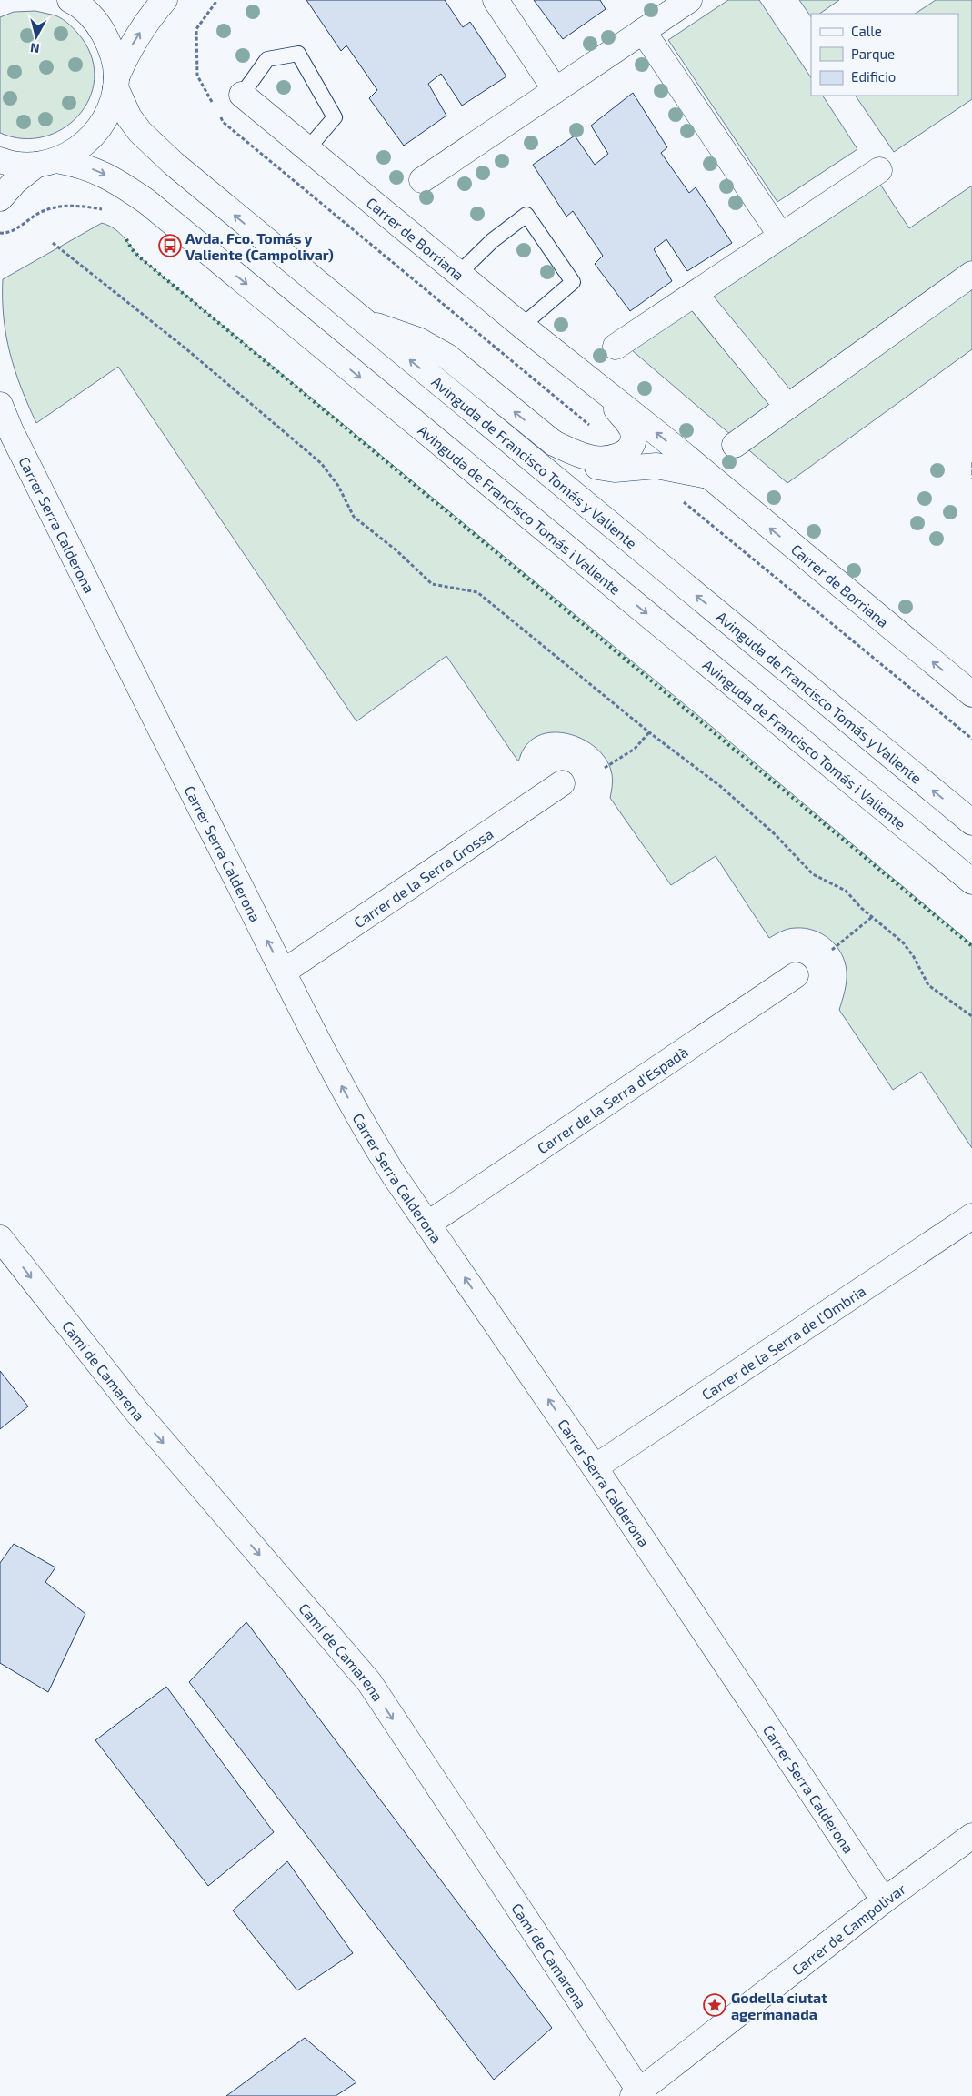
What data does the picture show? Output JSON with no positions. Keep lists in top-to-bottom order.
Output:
{
  "streets": {
    "street": [
      "Carrer de Borriana",
      "Avinguda de Francisco Tomás y Valiente",
      "Avinguda de Francisco Tomás i Valiente",
      "Carrer Serra Calderona",
      "Carrer de la Serra Grossa",
      "Carrer de la Serra d'Espadà",
      "Carrer de la Serra de l’Ombria",
      "Camí de Camarena",
      "Carrer de Campolivar"
    ]
  },
  "crossings": [
    ["Carrer Serra Calderona", "Carrer de la Serra Grossa"],
    ["Carrer Serra Calderona", "Carrer de la Serra d'Espadà"],
    ["Carrer Serra Calderona", "Carrer de la Serra de l’Ombria"],
    ["Carrer Serra Calderona", "Carrer de Campolivar"],
    ["Camí de Camarena", "Carrer de Campolivar"]
  ],
  "one_way": ["Avinguda de Francisco Tomás i Valiente", "Carrer Serra Calderona", "Camí de Camarena"],
  "places": {
    "bus stop": ["Avda. Fco. Tomás y Valiente (Campolivar)"],
    "place": ["Godella ciutat agermanada"]
  },
  "legend": ["Calle", "Parque", "Edificio"],
  "north": "bottom"
}
